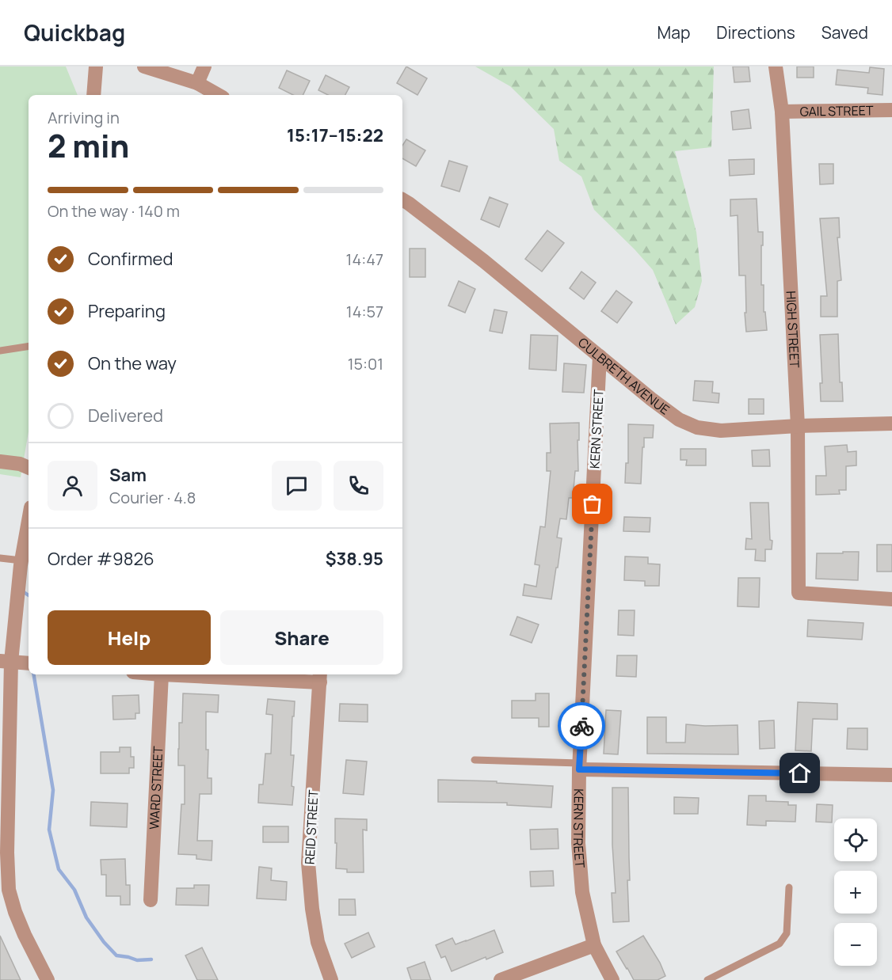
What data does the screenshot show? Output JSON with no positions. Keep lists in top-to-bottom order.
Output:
{
  "streets": {
    "street": [
      "GAIL STREET",
      "HIGH STREET",
      "CULBRETH AVENUE",
      "KERN STREET",
      "WARD STREET",
      "REID STREET"
    ]
  },
  "crossings": [
    ["GAIL STREET", "HIGH STREET"],
    ["HIGH STREET", "CULBRETH AVENUE"],
    ["CULBRETH AVENUE", "KERN STREET"]
  ],
  "page": {
    "header": "Quickbag",
    "nav": ["Map", "Directions", "Saved"],
    "heading": ["2 min", "Arriving in", "15:17–15:22"],
    "panel": [
      "Sam",
      "Courier · 4.8",
      "Order #9826",
      "$38.95"
    ],
    "bar": "On the way · 140 m",
    "list": [
      ["Confirmed", "14:47"],
      ["Preparing", "14:57"],
      ["On the way", "15:01"],
      "Delivered"
    ],
    "buttons": ["Help", "Share"],
    "map_buttons": ["+", "−"]
  }
}
